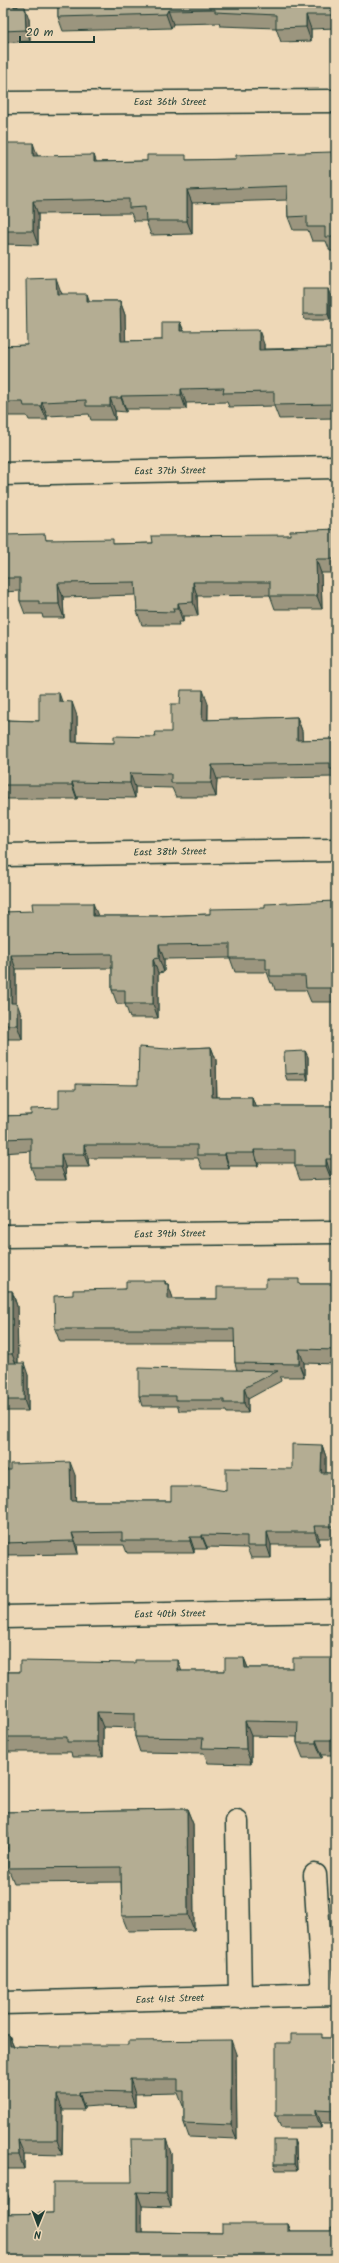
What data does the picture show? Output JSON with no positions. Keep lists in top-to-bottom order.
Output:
{
  "streets": {
    "street": [
      "East 36th Street",
      "East 37th Street",
      "East 38th Street",
      "East 39th Street",
      "East 40th Street",
      "East 41st Street"
    ]
  },
  "scale_bar": "20 m",
  "north": "bottom"
}
